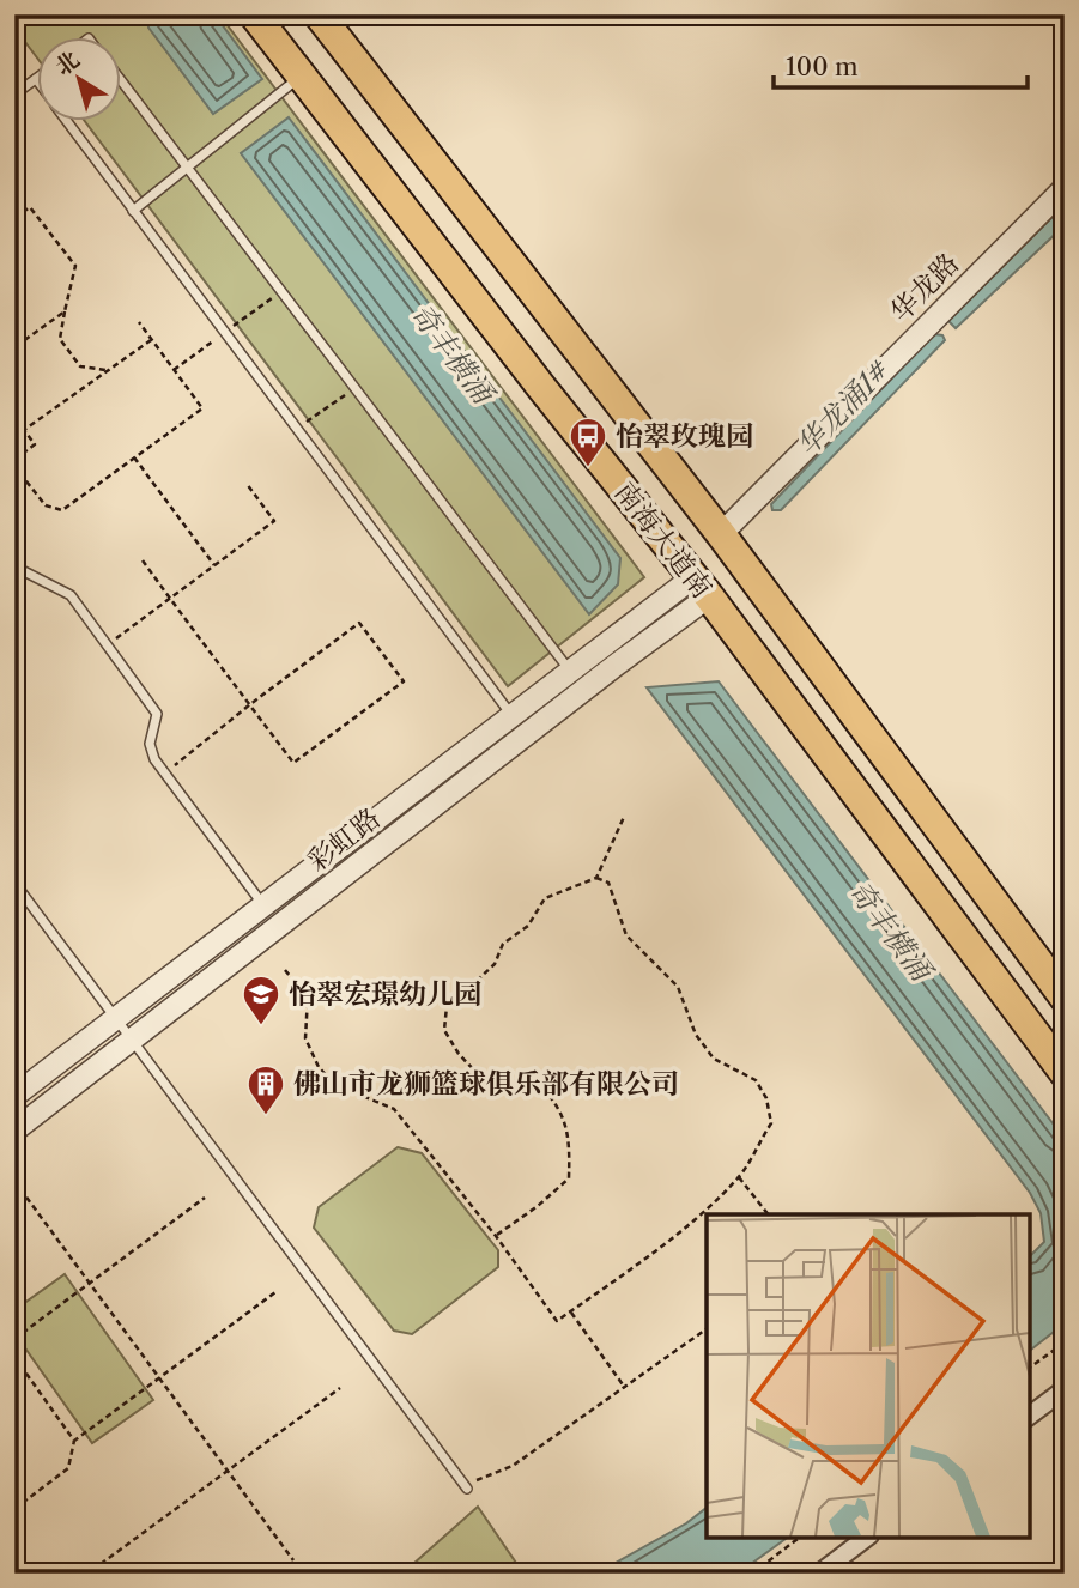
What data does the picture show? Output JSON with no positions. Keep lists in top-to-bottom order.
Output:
{
  "streets": {
    "highway": ["南海大道南"],
    "street": ["华龙路", "彩虹路"]
  },
  "crossings": [
    ["华龙路", "南海大道南"],
    ["南海大道南", "彩虹路"]
  ],
  "water": ["奇丰横涌", "华龙涌1#"],
  "places": {
    "bus stop": ["怡翠玫瑰园"],
    "school or university": ["怡翠宏璟幼儿园"],
    "building": ["佛山市龙狮篮球俱乐部有限公司"]
  },
  "scale_bar": "100 m",
  "north": "top left"
}
